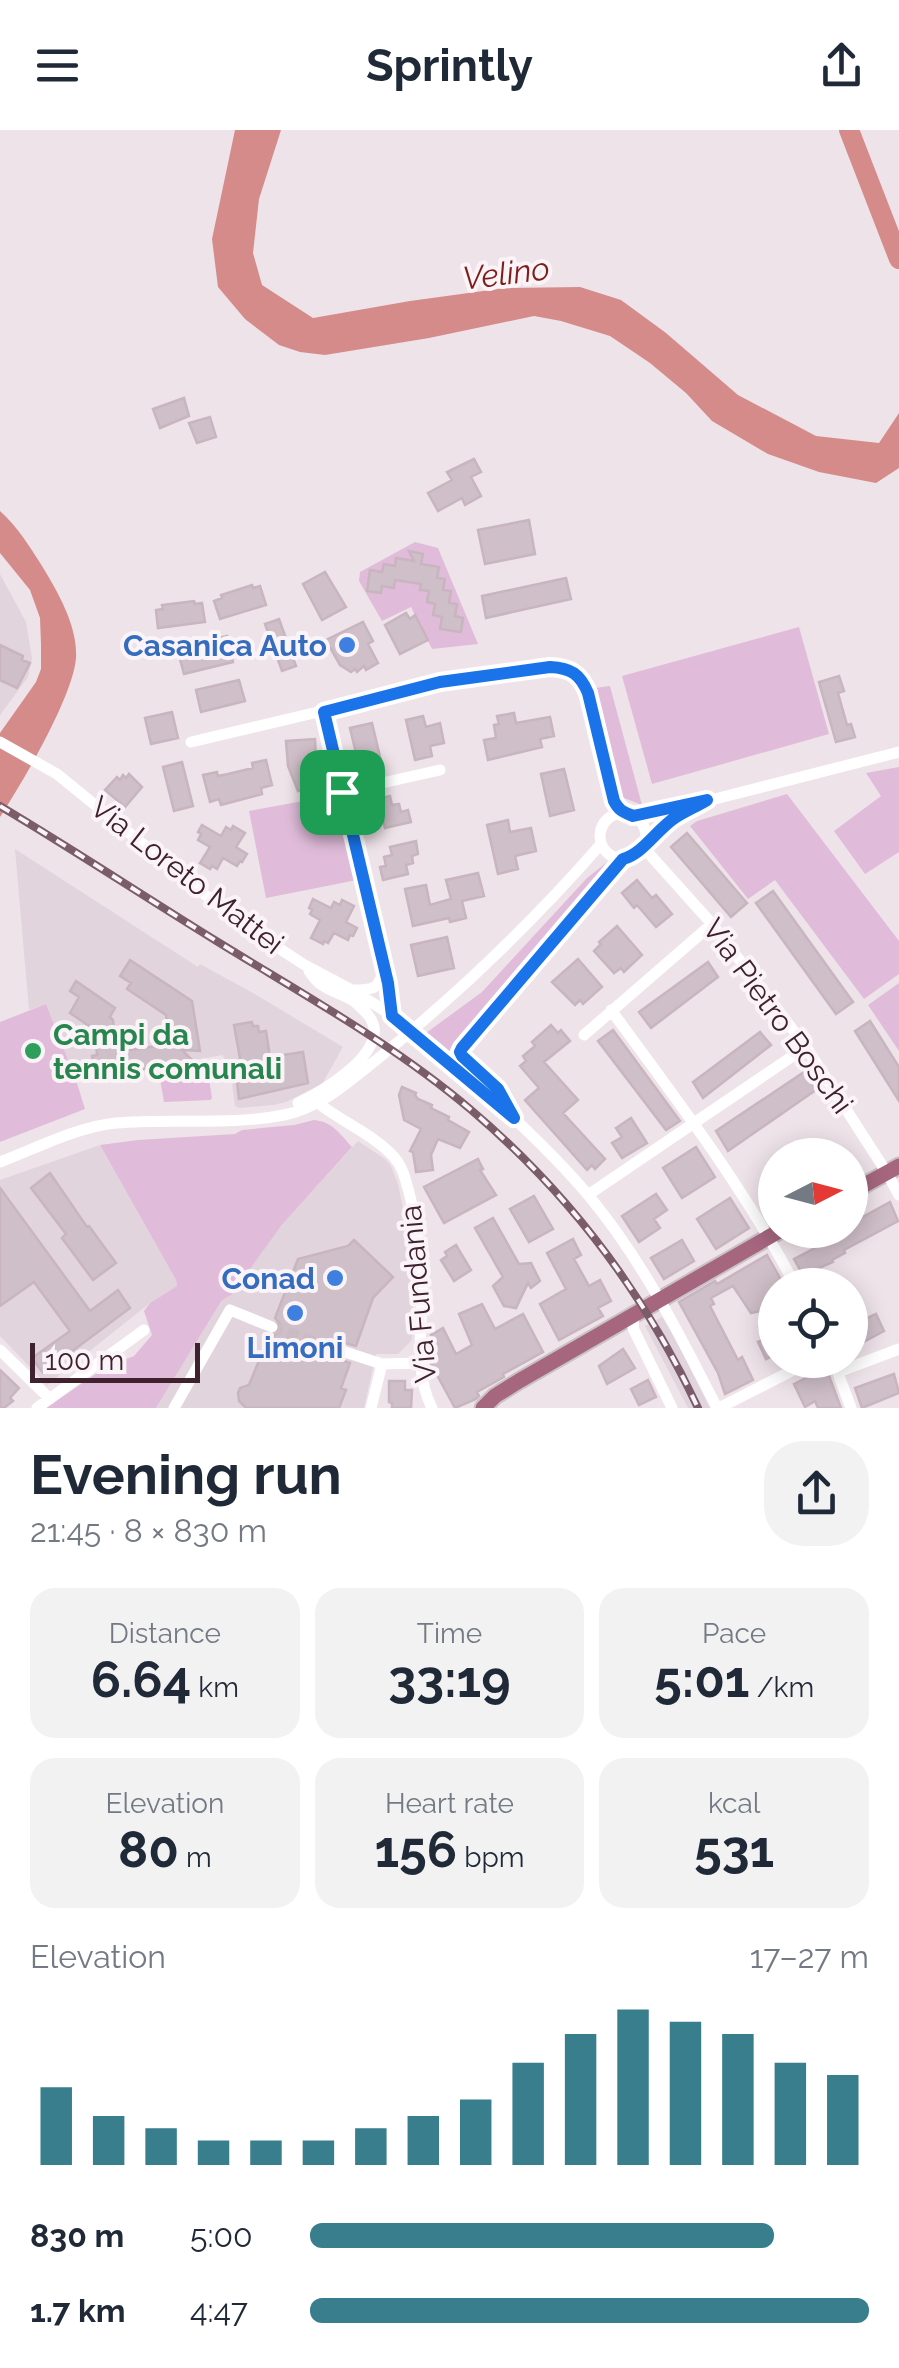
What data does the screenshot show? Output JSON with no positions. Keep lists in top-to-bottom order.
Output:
{
  "streets": {
    "street": ["Via Loreto Mattei", "Via Pietro Boschi", "Via Fundania"]
  },
  "water": ["Velino"],
  "places": [
    "Casanica Auto",
    "Campi da tennis comunali",
    "Conad",
    "Limoni"
  ],
  "scale_bar": "100 m",
  "north": "right",
  "page": {
    "header": "Sprintly",
    "scale": "100 m",
    "heading": ["Evening run", "21:45 · 8 × 830 m"],
    "stats": [
      ["Distance", "6.64 km"],
      ["Time", "33:19"],
      ["Pace", "5:01 /km"],
      ["Elevation", "80 m"],
      ["Heart rate", "156 bpm"],
      ["kcal", "531"]
    ],
    "chart": ["Elevation", "17–27 m"],
    "list": [
      {
        "name": "830 m",
        "note": "5:00"
      },
      {
        "name": "1.7 km",
        "note": "4:47"
      }
    ]
  }
}
